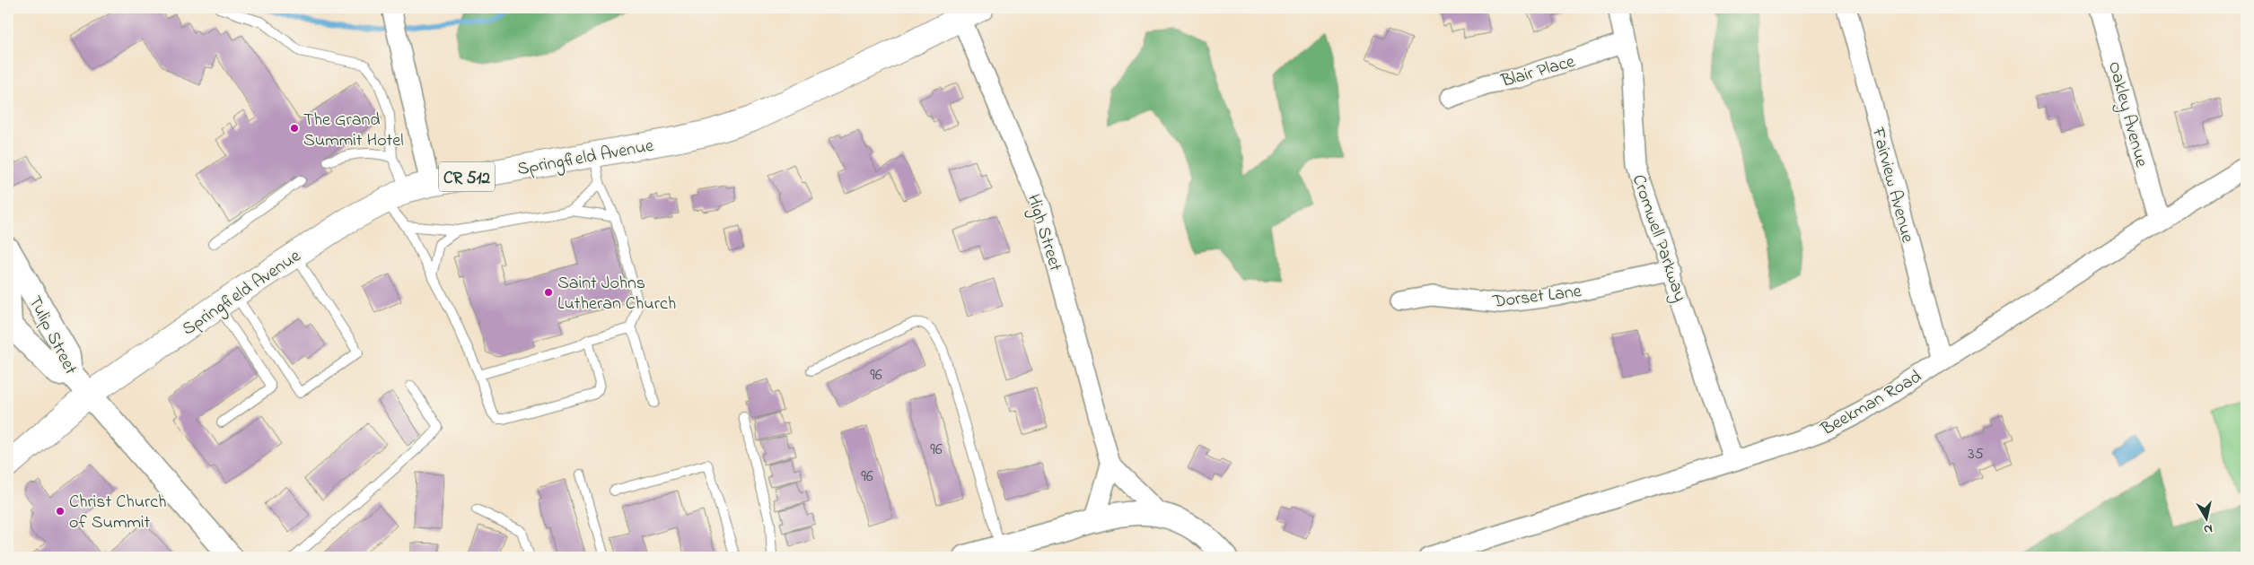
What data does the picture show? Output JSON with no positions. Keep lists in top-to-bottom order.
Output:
{
  "streets": {
    "main road": ["Springfield Avenue", "CR 512"],
    "street": [
      "Blair Place",
      "Oakley Avenue",
      "Fairview Avenue",
      "High Street",
      "Cromwell Parkway",
      "Dorset Lane",
      "Tulip Street",
      "Beekman Road"
    ]
  },
  "crossings": [
    ["Blair Place", "Cromwell Parkway"],
    ["Oakley Avenue", "Beekman Road"],
    ["Springfield Avenue", "High Street"],
    ["Springfield Avenue", "Tulip Street"],
    ["Fairview Avenue", "Beekman Road"],
    ["Cromwell Parkway", "Dorset Lane"],
    ["Cromwell Parkway", "Beekman Road"]
  ],
  "places": ["The Grand Summit Hotel", "Saint Johns Lutheran Church", "Christ Church of Summit"],
  "house_numbers": [
    "96",
    "96",
    "35",
    "96"
  ],
  "north": "bottom"
}
